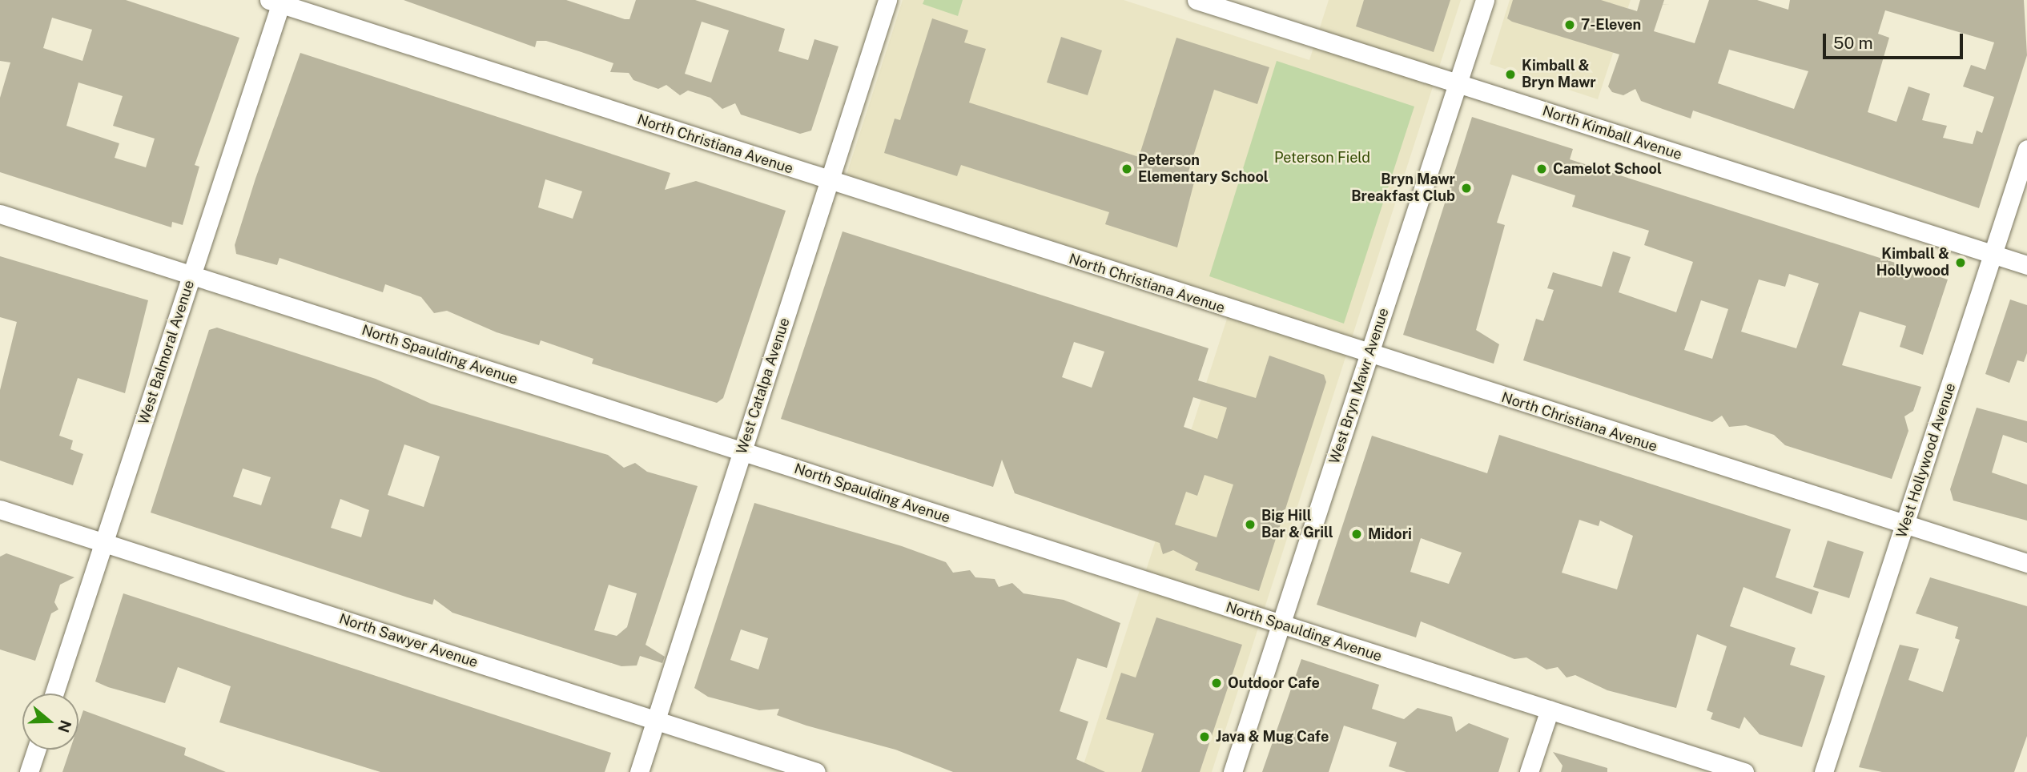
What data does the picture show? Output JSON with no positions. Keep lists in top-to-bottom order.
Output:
{
  "streets": {
    "street": [
      "North Kimball Avenue",
      "North Christiana Avenue",
      "West Balmoral Avenue",
      "North Spaulding Avenue",
      "West Catalpa Avenue",
      "West Bryn Mawr Avenue",
      "West Hollywood Avenue",
      "North Sawyer Avenue"
    ]
  },
  "crossings": [
    ["North Kimball Avenue", "West Bryn Mawr Avenue"],
    ["North Kimball Avenue", "West Hollywood Avenue"],
    ["North Christiana Avenue", "West Balmoral Avenue"],
    ["North Christiana Avenue", "West Catalpa Avenue"],
    ["North Christiana Avenue", "West Bryn Mawr Avenue"],
    ["North Christiana Avenue", "West Hollywood Avenue"],
    ["West Balmoral Avenue", "North Spaulding Avenue"],
    ["West Balmoral Avenue", "North Sawyer Avenue"],
    ["North Spaulding Avenue", "West Catalpa Avenue"],
    ["North Spaulding Avenue", "West Bryn Mawr Avenue"],
    ["West Catalpa Avenue", "North Sawyer Avenue"]
  ],
  "parks": ["Peterson Field"],
  "places": [
    "7-Eleven",
    "Kimball & Bryn Mawr",
    "Peterson Elementary School",
    "Camelot School",
    "Bryn Mawr Breakfast Club",
    "Kimball & Hollywood",
    "Big Hill Bar & Grill",
    "Midori",
    "Outdoor Cafe",
    "Java & Mug Cafe"
  ],
  "scale_bar": "50 m",
  "north": "right"
}
